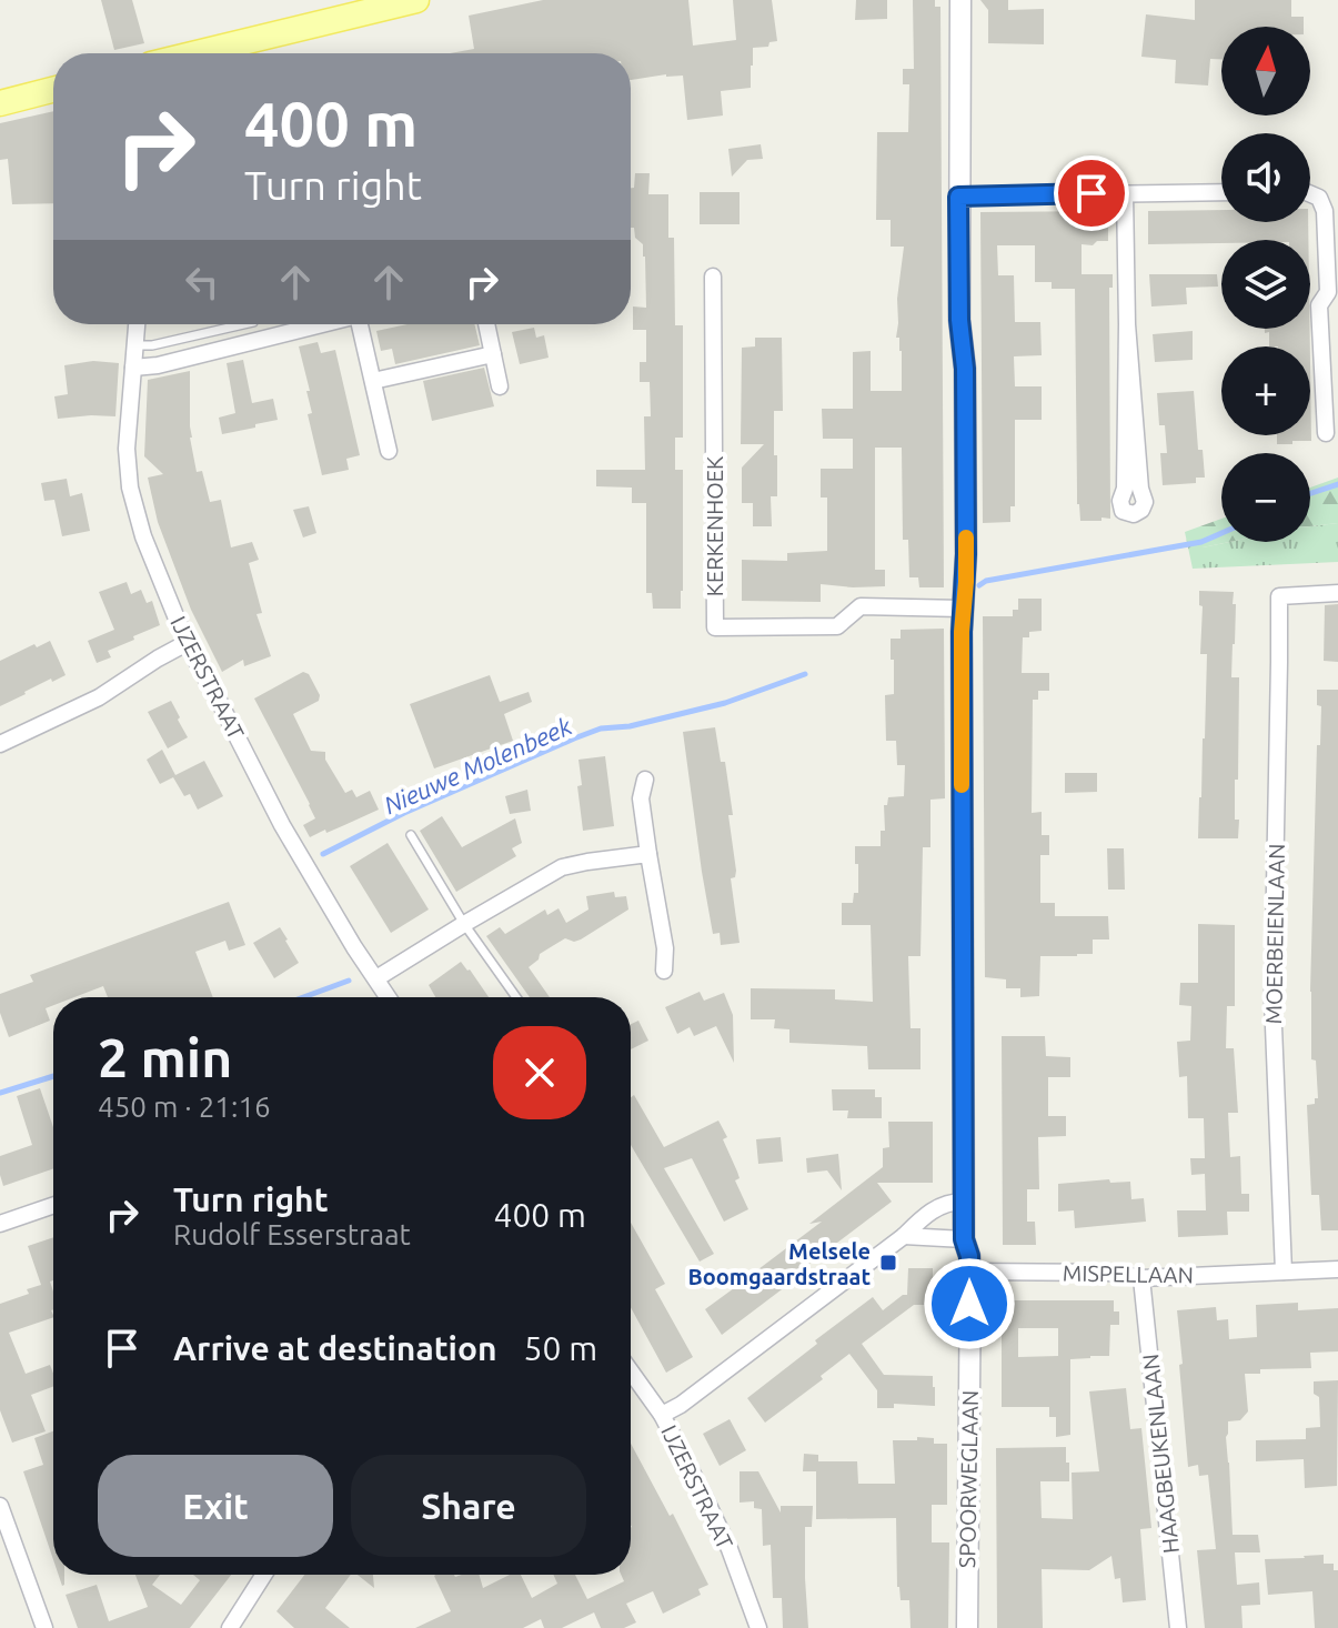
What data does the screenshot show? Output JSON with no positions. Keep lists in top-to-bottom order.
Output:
{
  "streets": {
    "street": [
      "KERKENHOEK",
      "IJZERSTRAAT",
      "MOERBEIENLAAN",
      "MISPELLAAN",
      "HAAGBEUKENLAAN",
      "SPOORWEGLAAN"
    ]
  },
  "crossings": [
    ["KERKENHOEK", "SPOORWEGLAAN"],
    ["MOERBEIENLAAN", "MISPELLAAN"],
    ["MISPELLAAN", "HAAGBEUKENLAAN"],
    ["MISPELLAAN", "SPOORWEGLAAN"]
  ],
  "water": ["Nieuwe Molenbeek"],
  "places": {
    "transit": ["Melsele Boomgaardstraat"]
  },
  "north": "top",
  "page": {
    "map_buttons": ["+", "−"],
    "turn": ["400 m", "Turn right"],
    "heading": ["2 min", "450 m · 21:16"],
    "list": [
      {
        "name": "Turn right",
        "note": "Rudolf Esserstraat",
        "value": "400 m"
      },
      {
        "name": "Arrive at destination",
        "value": "50 m"
      }
    ],
    "buttons": ["Exit", "Share"]
  }
}
